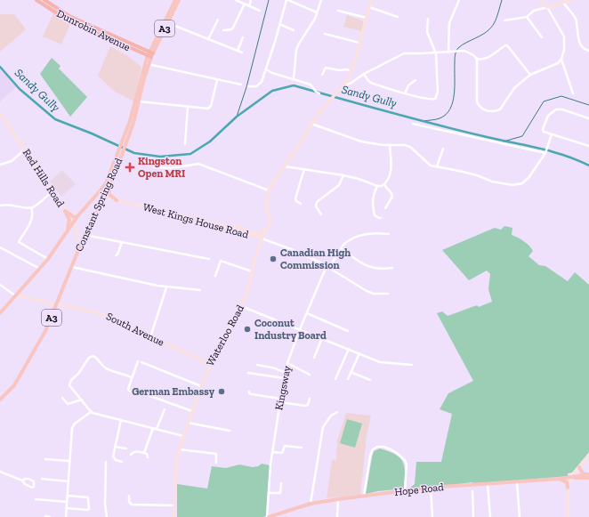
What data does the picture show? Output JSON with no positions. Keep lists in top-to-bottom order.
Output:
{
  "streets": {
    "highway": ["Dunrobin Avenue"],
    "main road": [
      "A3",
      "Red Hills Road",
      "Constant Spring Road",
      "West Kings House Road",
      "South Avenue",
      "Waterloo Road",
      "Hope Road"
    ],
    "street": ["Kingsway"]
  },
  "crossings": [
    ["A3", "Red Hills Road"],
    ["A3", "Constant Spring Road"],
    ["A3", "West Kings House Road"],
    ["A3", "South Avenue"],
    ["Dunrobin Avenue", "Constant Spring Road"],
    ["Red Hills Road", "Constant Spring Road"],
    ["Constant Spring Road", "West Kings House Road"],
    ["Constant Spring Road", "South Avenue"],
    ["West Kings House Road", "Waterloo Road"],
    ["West Kings House Road", "Kingsway"],
    ["South Avenue", "Waterloo Road"],
    ["Kingsway", "Hope Road"]
  ],
  "water": ["Sandy Gully"],
  "places": {
    "health": ["Kingston Open MRI"],
    "other": ["Canadian High Commission", "Coconut Industry Board", "German Embassy"]
  }
}
